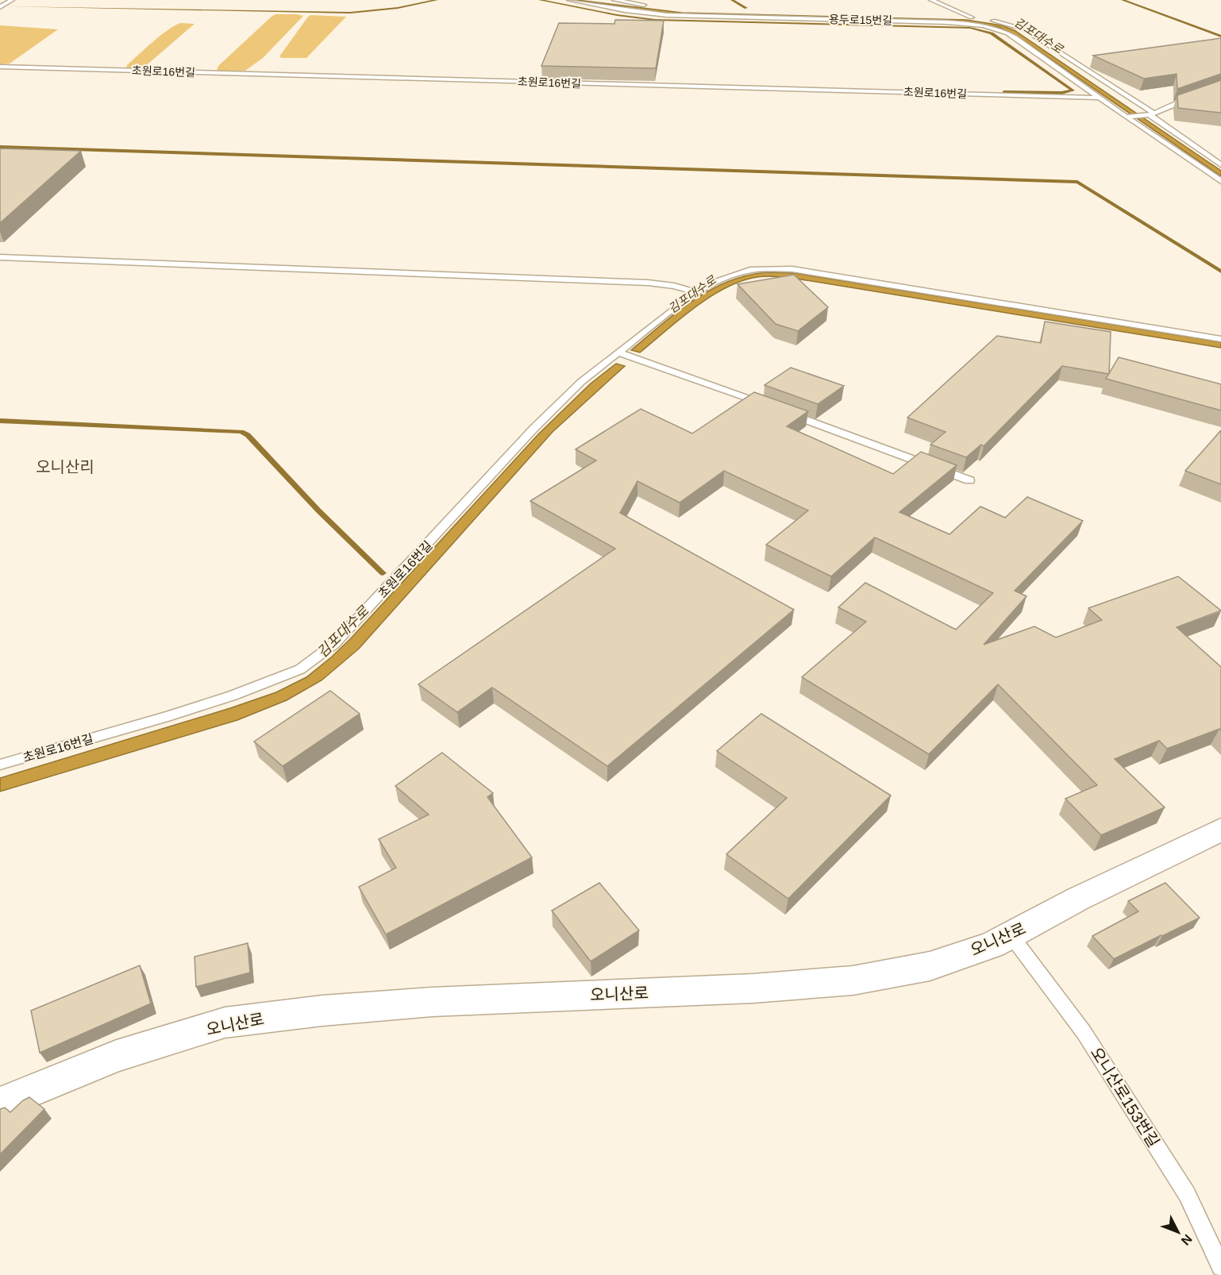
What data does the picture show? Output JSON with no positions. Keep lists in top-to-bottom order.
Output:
{
  "streets": {
    "street": ["오니산로"],
    "lane": ["용두로15번길", "초원로16번길", "오니산로153번길"]
  },
  "crossings": [
    ["용두로15번길", "초원로16번길"],
    ["오니산로", "오니산로153번길"]
  ],
  "districts": ["오니산리"],
  "water": ["김포대수로"],
  "north": "bottom right"
}
